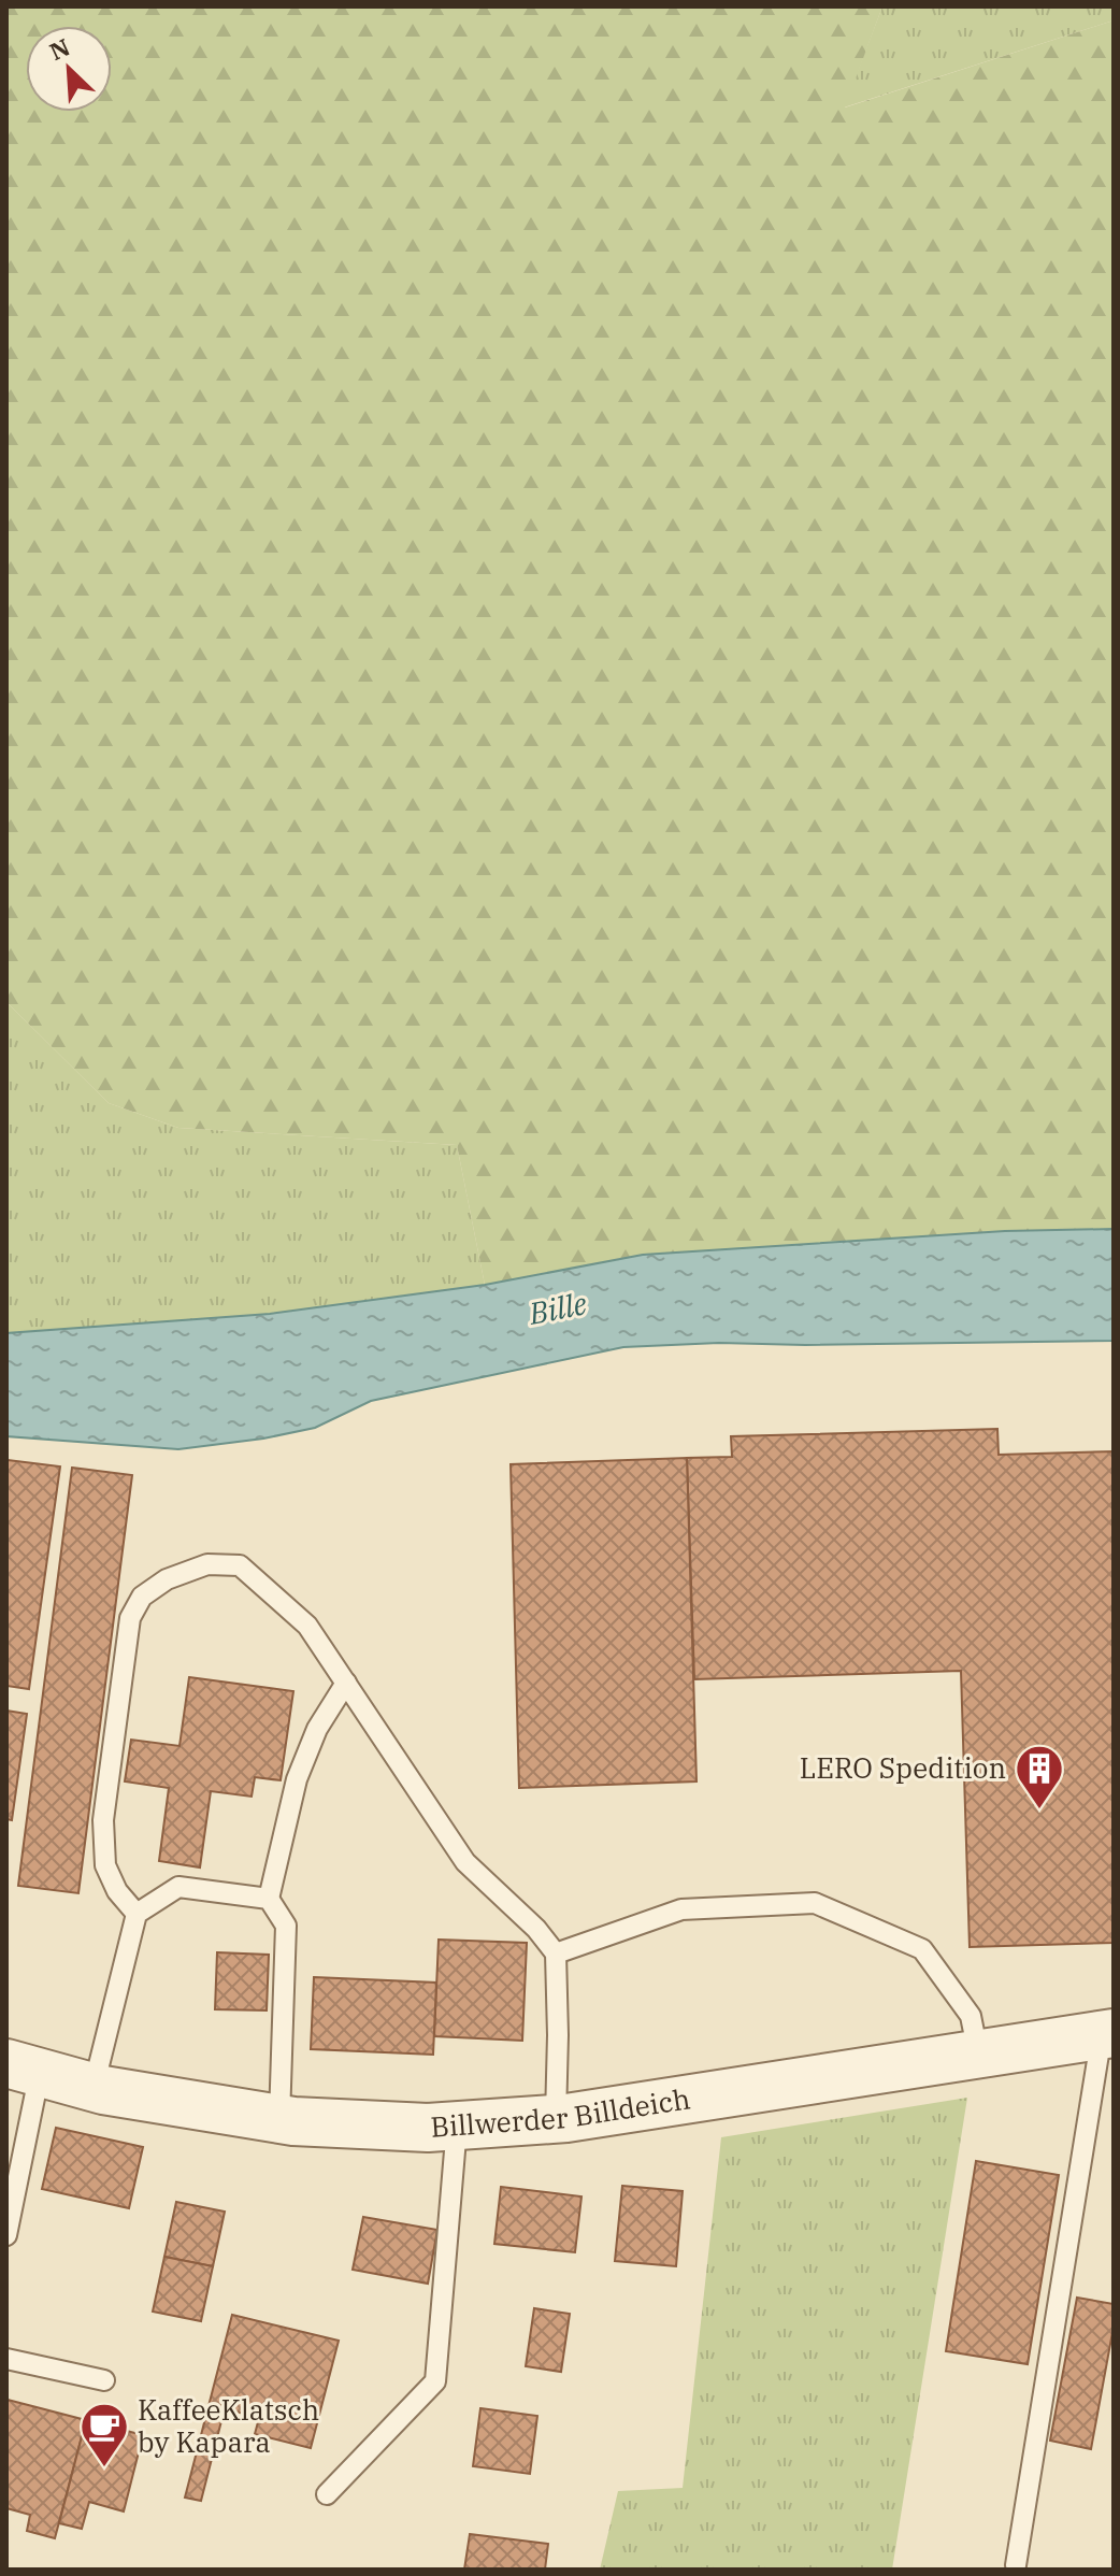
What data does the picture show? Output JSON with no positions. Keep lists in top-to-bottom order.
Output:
{
  "streets": {
    "street": ["Billwerder Billdeich"]
  },
  "water": ["Bille"],
  "places": {
    "building": ["LERO Spedition"],
    "cafe": ["KaffeeKlatsch by Kapara"]
  },
  "north": "top left"
}
